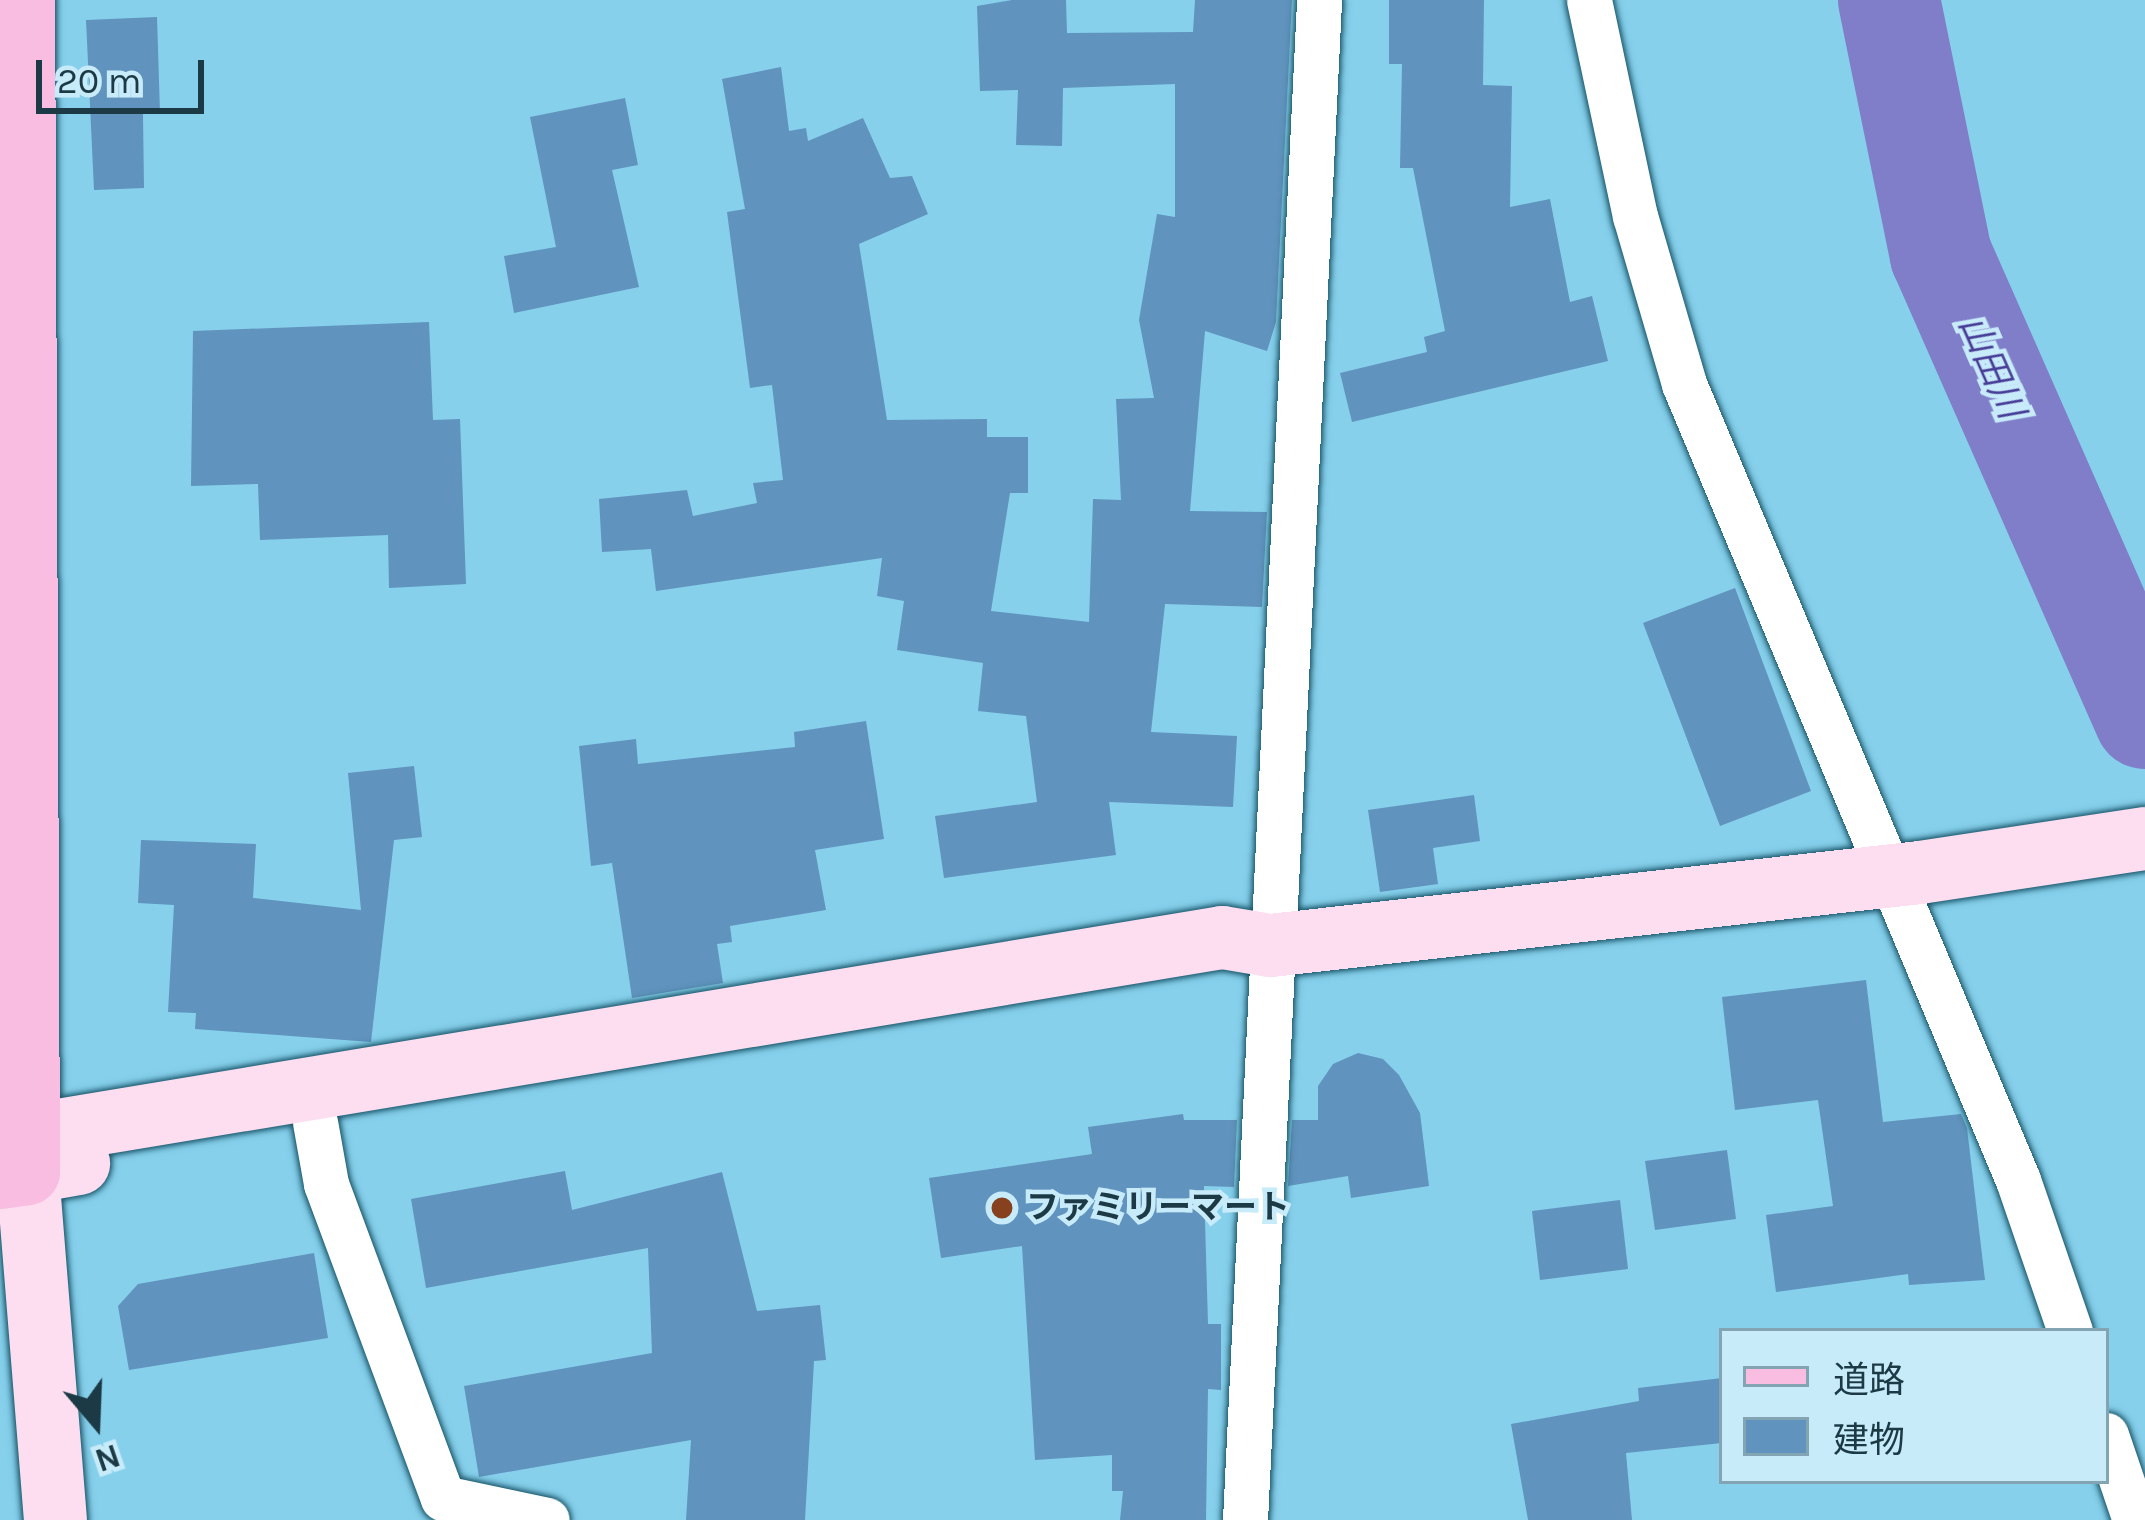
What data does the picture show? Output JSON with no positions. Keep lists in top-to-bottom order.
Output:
{
  "water": ["山田川"],
  "places": ["ファミリーマート"],
  "legend": ["道路", "建物"],
  "scale_bar": "20 m",
  "north": "bottom"
}
